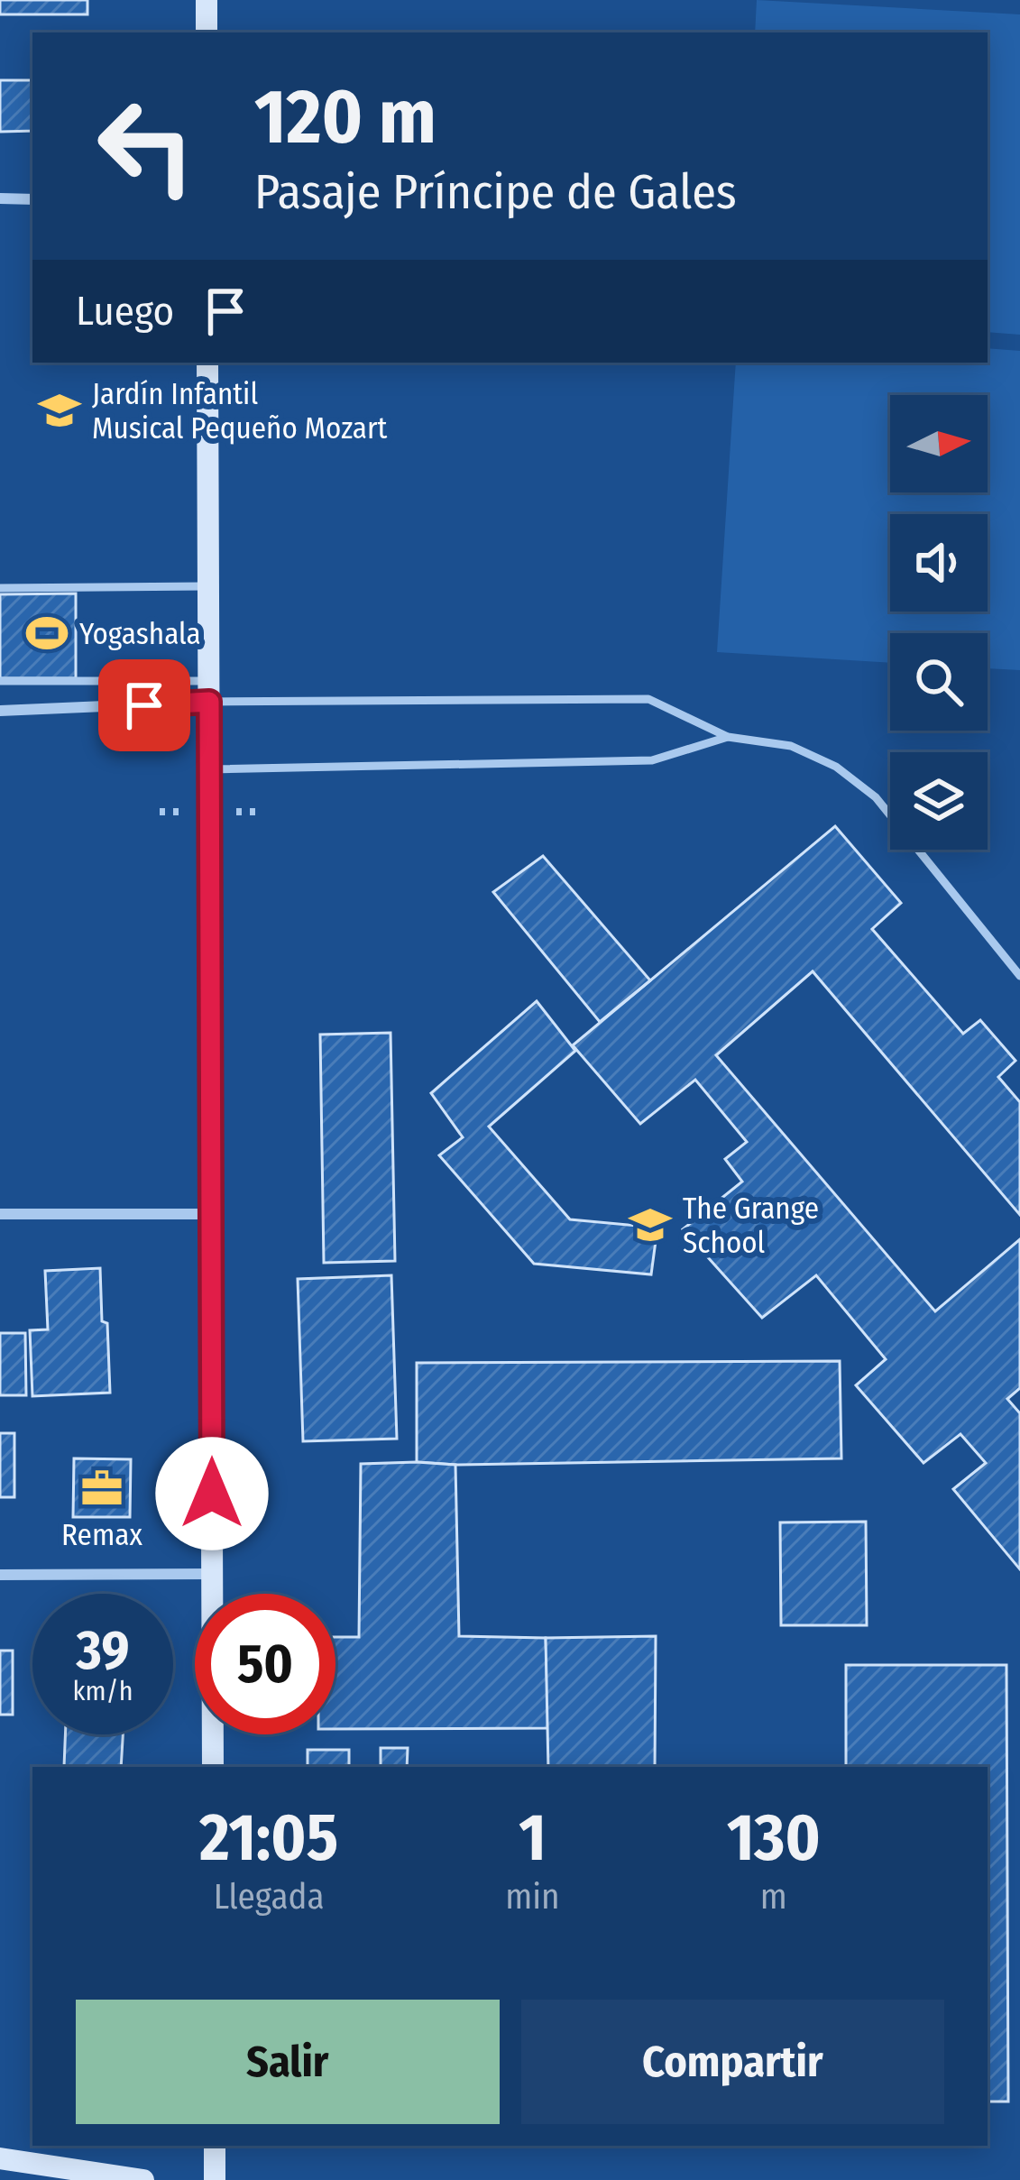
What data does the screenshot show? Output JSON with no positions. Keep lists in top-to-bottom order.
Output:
{
  "places": {
    "school or university": ["Jardín Infantil Musical Pequeño Mozart", "The Grange School"],
    "sports": ["Yogashala"],
    "office": ["Remax"]
  },
  "north": "right",
  "page": {
    "turn": ["120 m", "Pasaje Príncipe de Gales"],
    "then": "Luego",
    "speed": "39 km/h",
    "limit": "50",
    "eta": [
      "21:05",
      "Llegada",
      "1",
      "min",
      "130",
      "m"
    ],
    "buttons": ["Salir", "Compartir"]
  }
}
